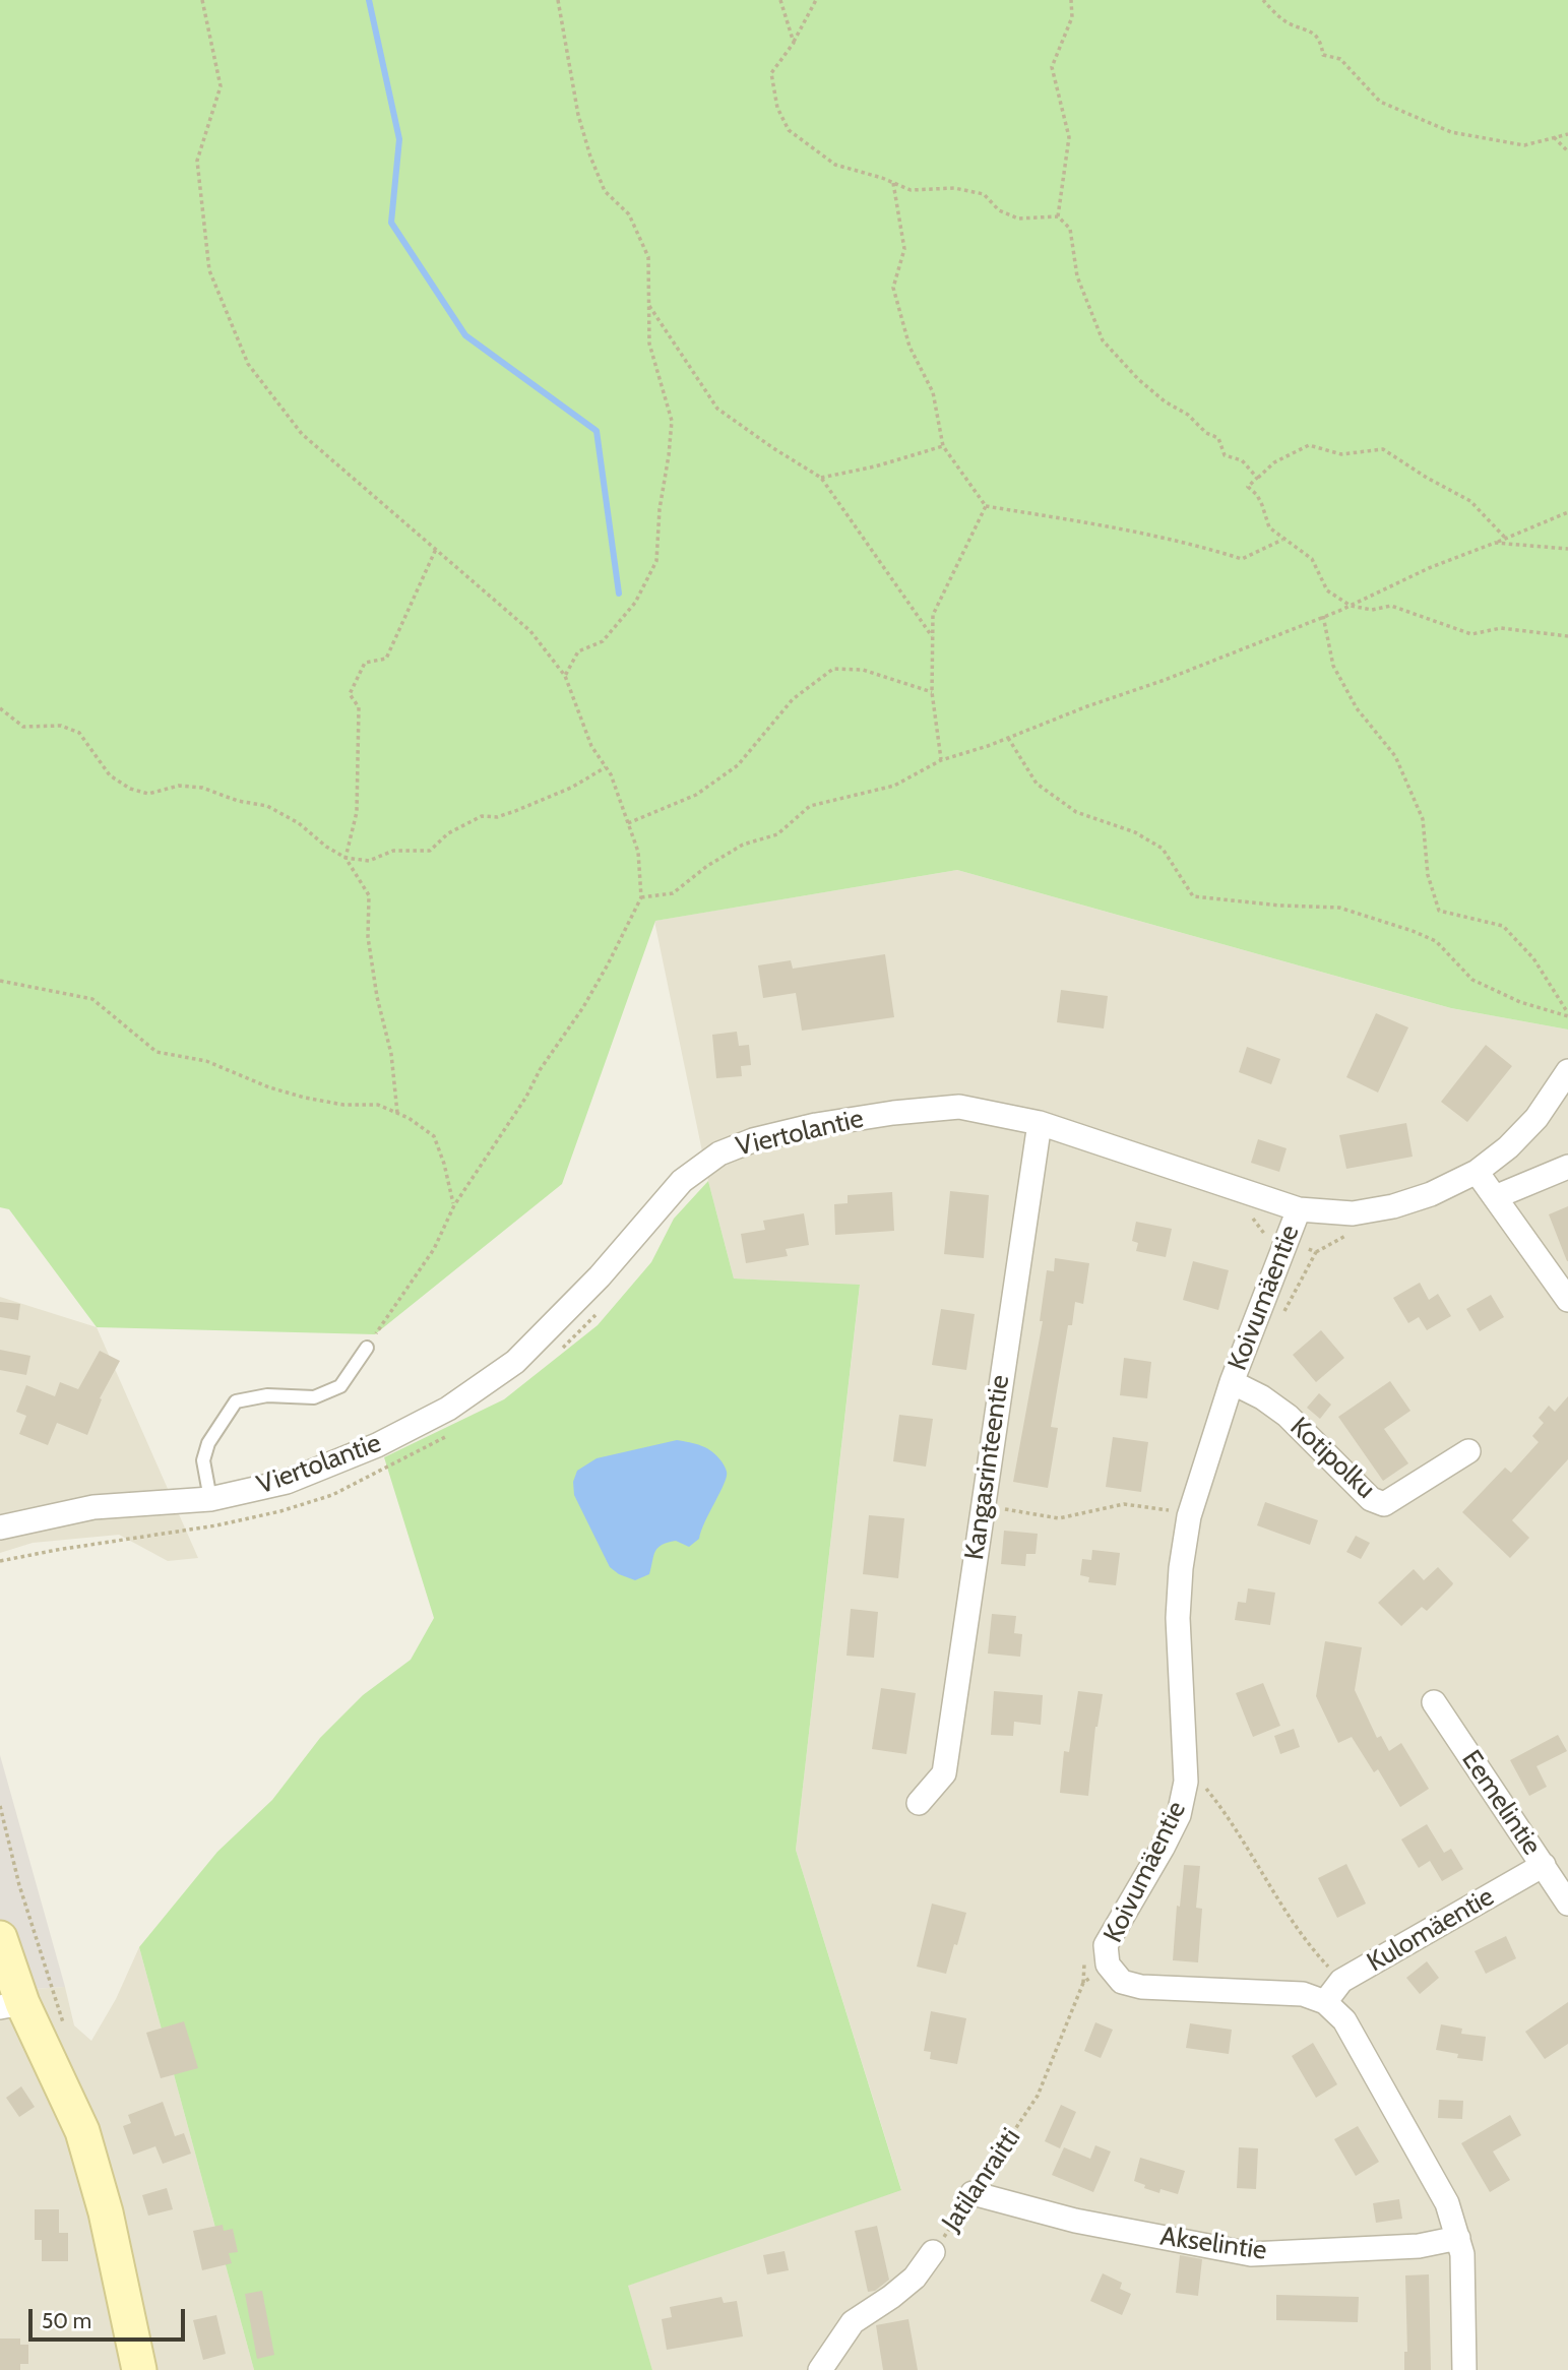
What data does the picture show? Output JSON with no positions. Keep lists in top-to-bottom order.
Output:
{
  "streets": {
    "street": [
      "Viertolantie",
      "Koivumäentie",
      "Kotipolku",
      "Kangasrinteentie",
      "Eemelintie",
      "Kulomäentie",
      "Jatilanraitti",
      "Akselintie"
    ]
  },
  "crossings": [
    ["Viertolantie", "Koivumäentie"],
    ["Viertolantie", "Kangasrinteentie"],
    ["Koivumäentie", "Kotipolku"],
    ["Koivumäentie", "Kulomäentie"],
    ["Koivumäentie", "Akselintie"],
    ["Eemelintie", "Kulomäentie"],
    ["Jatilanraitti", "Akselintie"]
  ],
  "scale_bar": "50 m"
}
